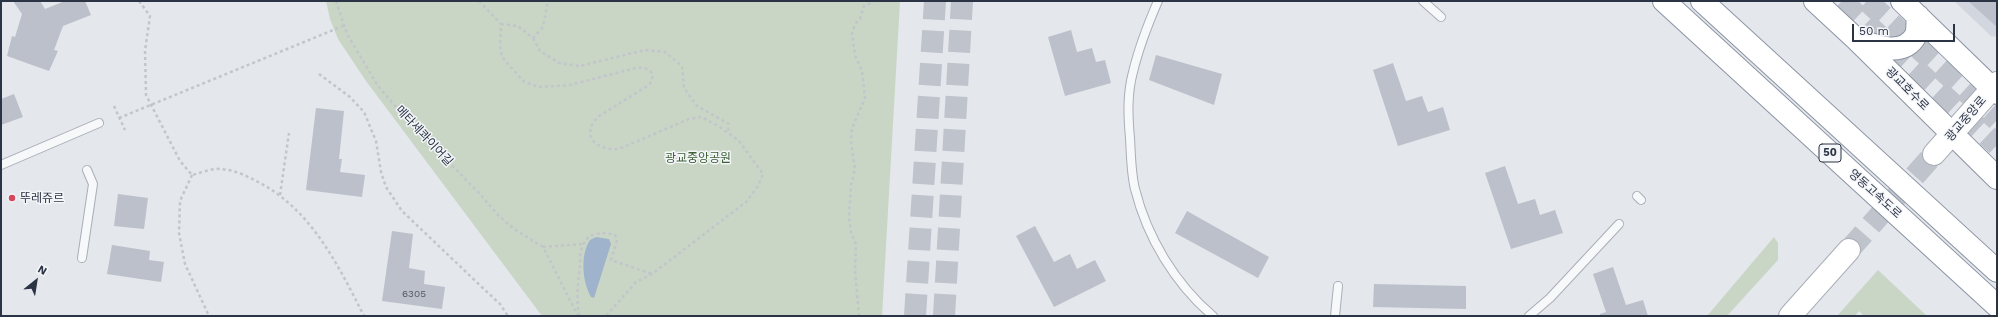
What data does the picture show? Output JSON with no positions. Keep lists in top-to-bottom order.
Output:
{
  "streets": {
    "main road": [
      "광교호수로",
      "광교중앙로",
      "50",
      "영동고속도로"
    ],
    "path": ["메타세콰이어길"]
  },
  "crossings": [
    ["광교호수로", "광교중앙로"]
  ],
  "parks": ["광교중앙공원"],
  "places": ["뚜레쥬르"],
  "house_numbers": ["6305"],
  "scale_bar": "50 m",
  "north": "top right"
}
